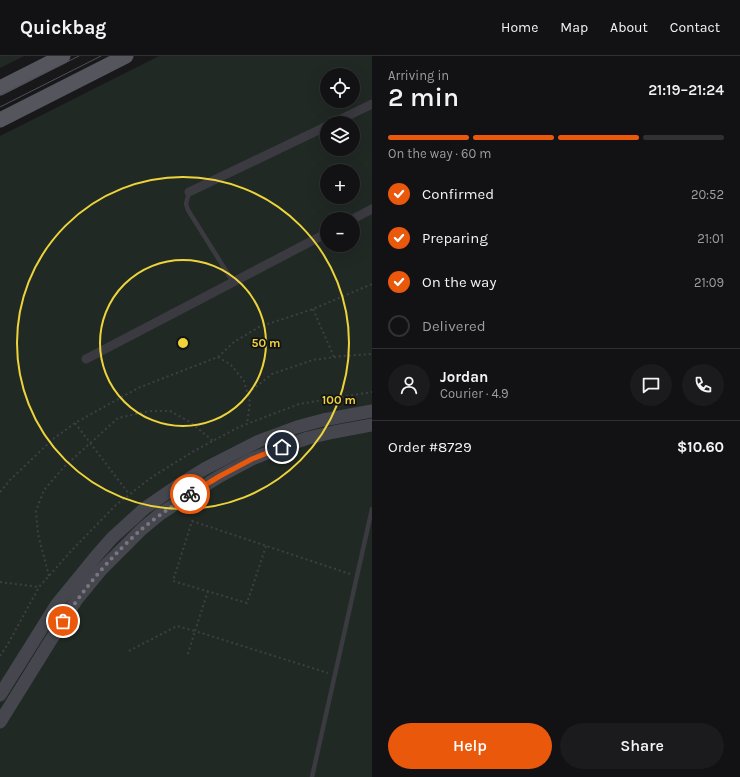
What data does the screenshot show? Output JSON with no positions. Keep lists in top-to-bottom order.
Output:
{
  "page": {
    "header": "Quickbag",
    "nav": [
      "Home",
      "Map",
      "About",
      "Contact"
    ],
    "heading": ["2 min", "Arriving in", "21:19–21:24"],
    "panel": [
      "Jordan",
      "Courier · 4.9",
      "Order #8729",
      "$10.60"
    ],
    "map_buttons": ["+", "−"],
    "bar": "On the way · 60 m",
    "list": [
      ["Confirmed", "20:52"],
      ["Preparing", "21:01"],
      ["On the way", "21:09"],
      "Delivered"
    ],
    "buttons": ["Help", "Share"]
  },
  "rings": ["50 m", "100 m"]
}
